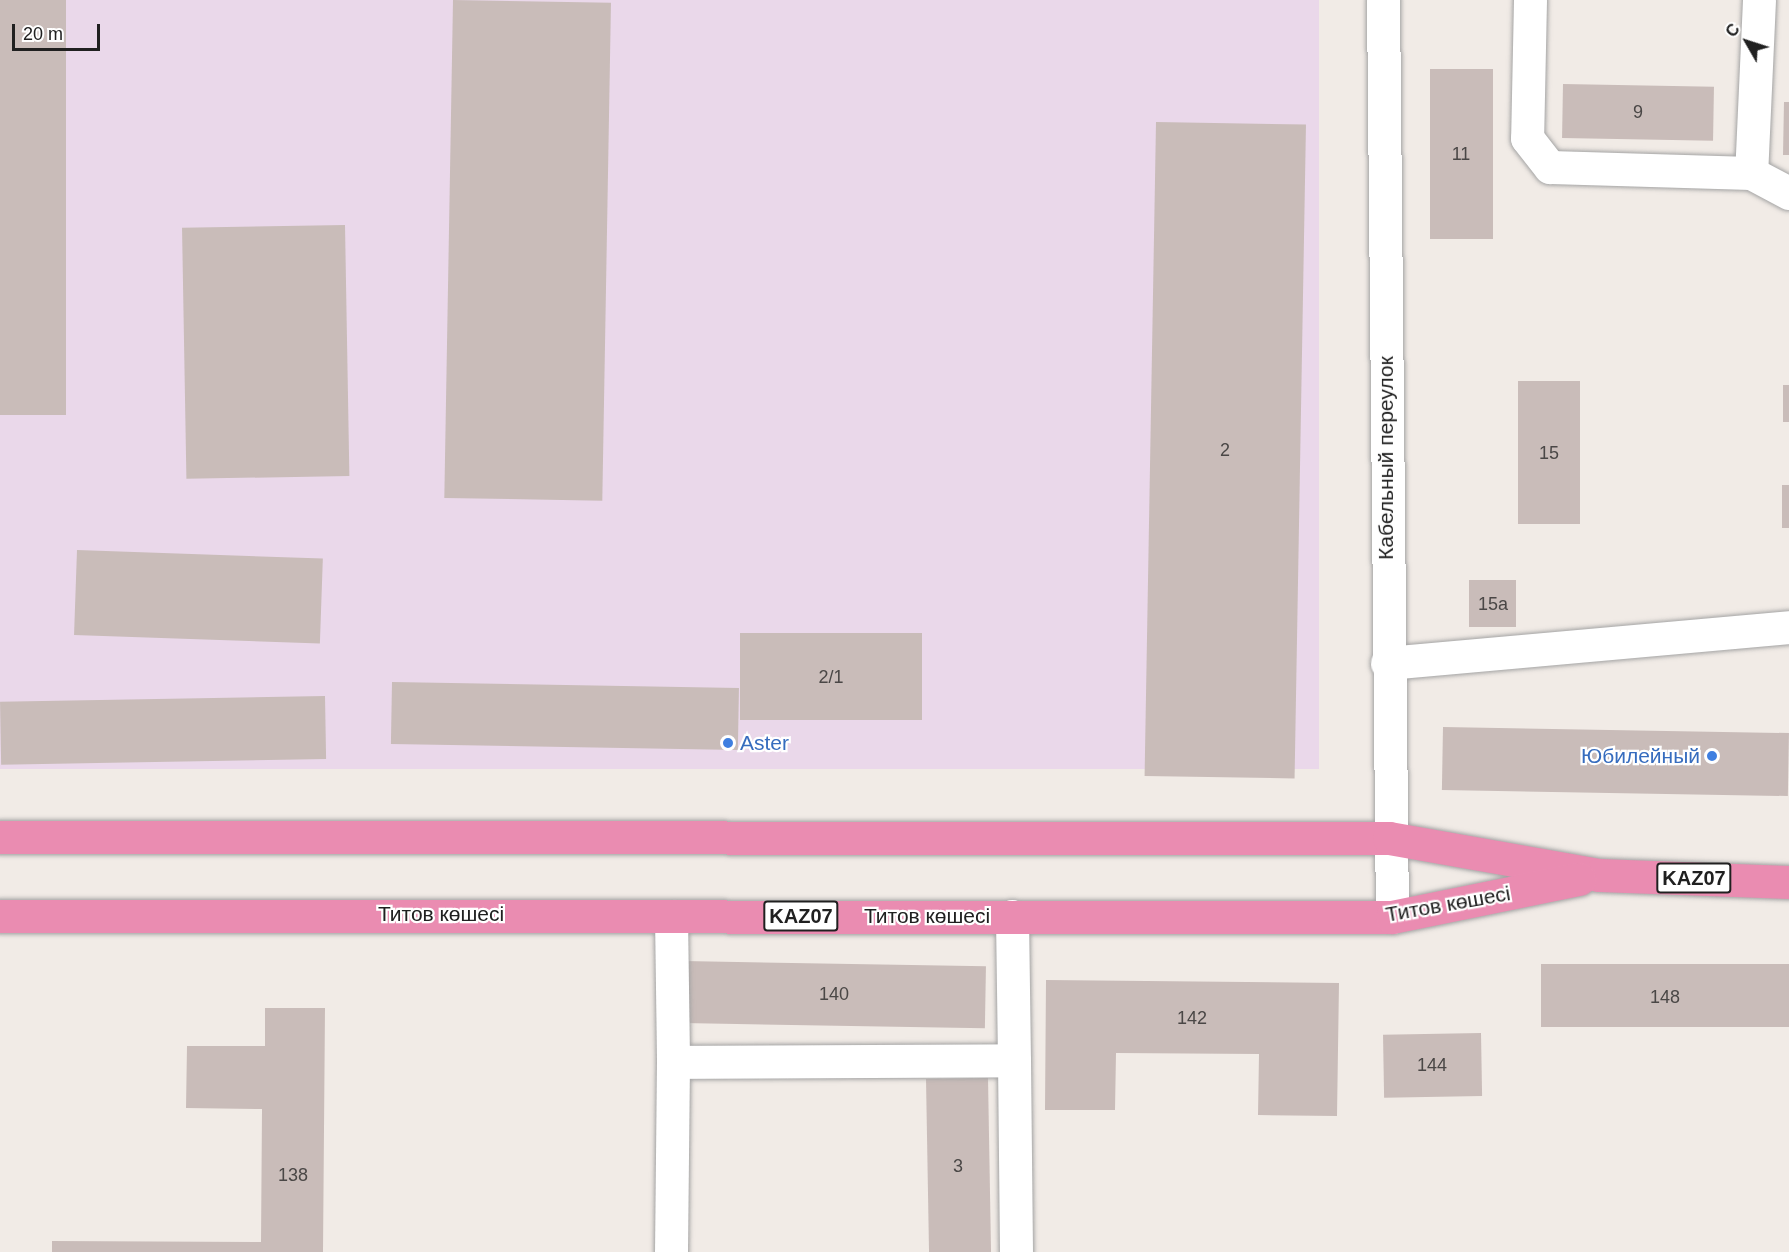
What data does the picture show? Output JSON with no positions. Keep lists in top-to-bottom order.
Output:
{
  "streets": {
    "highway": ["KAZ07", "Титов көшесі"],
    "street": ["Кабельный переулок"]
  },
  "crossings": [
    ["Кабельный переулок", "Титов көшесі"]
  ],
  "places": ["Aster", "Юбилейный"],
  "house_numbers": [
    "9",
    "11",
    "2",
    "15",
    "15а",
    "2/1",
    "140",
    "148",
    "142",
    "144",
    "3",
    "138"
  ],
  "scale_bar": "20 m",
  "north": "top left"
}
